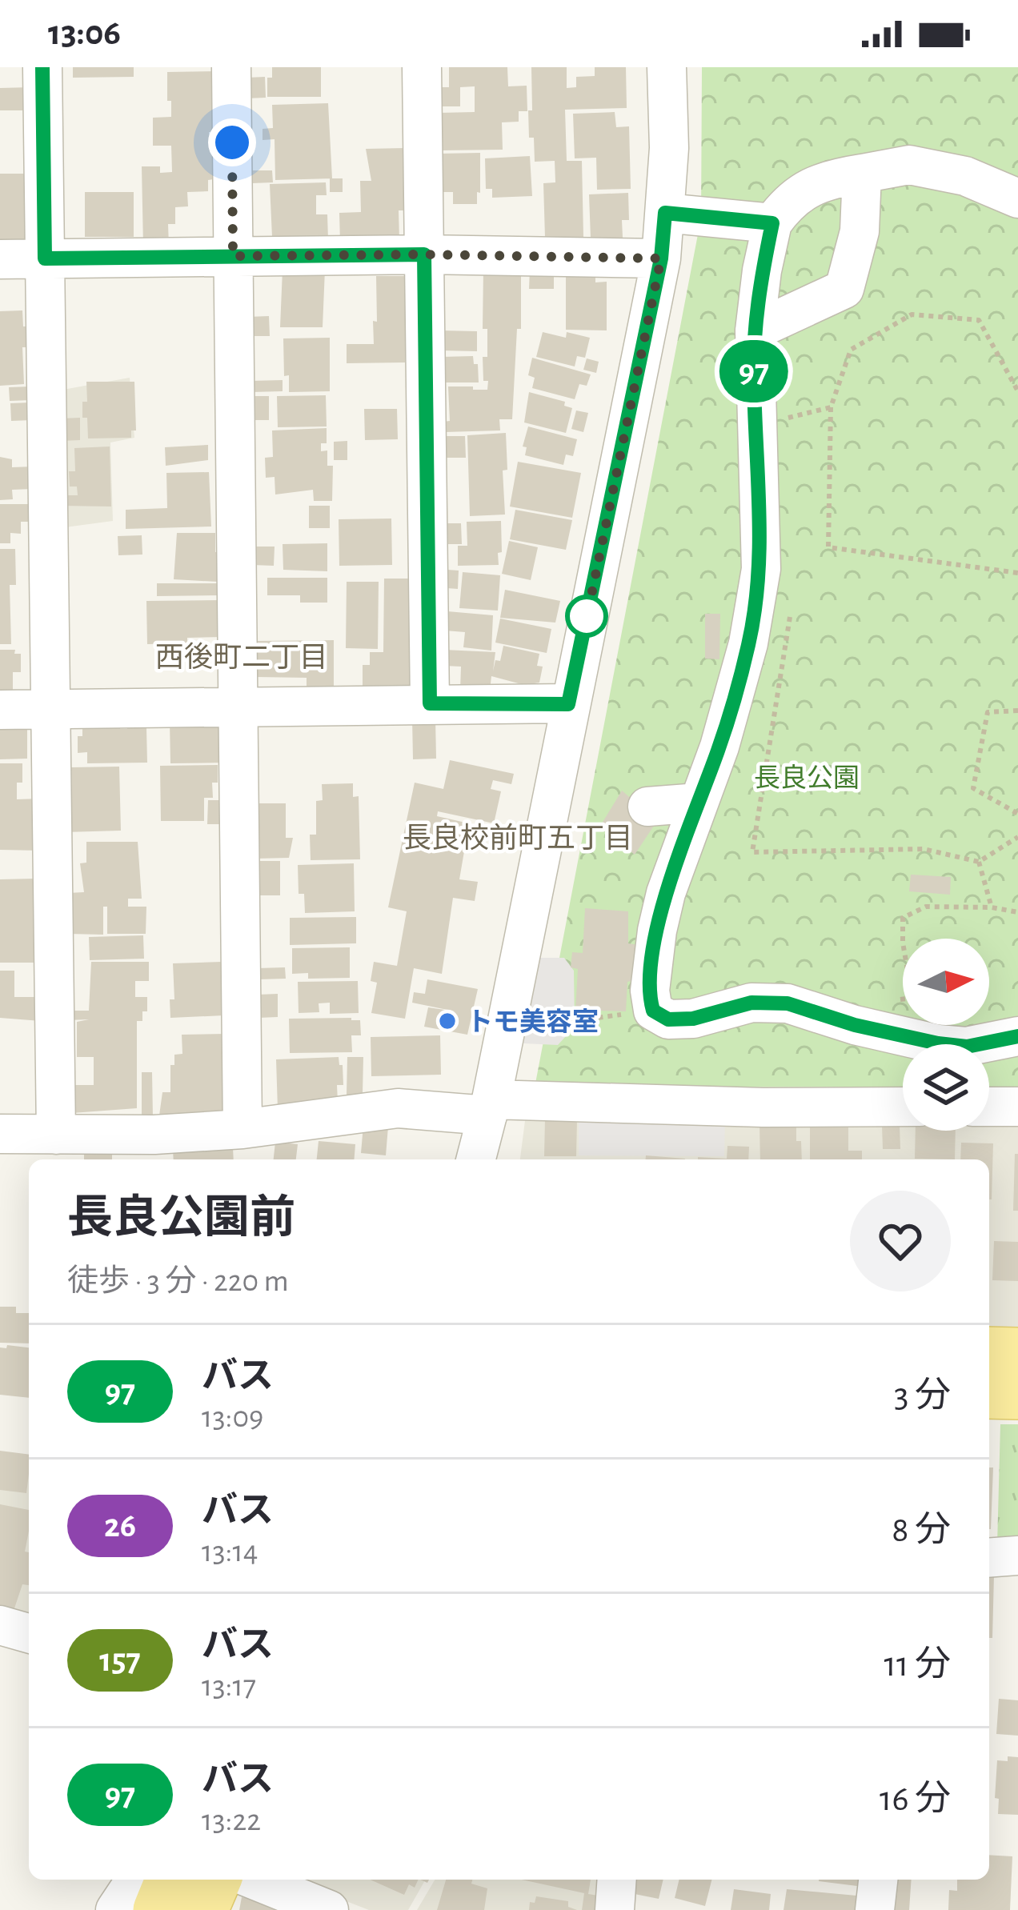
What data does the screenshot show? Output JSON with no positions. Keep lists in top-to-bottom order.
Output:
{
  "districts": ["西後町二丁目", "長良校前町五丁目"],
  "parks": ["長良公園"],
  "places": ["トモ美容室"],
  "lines": ["bus line 97"],
  "north": "right",
  "page": {
    "status": "13:06",
    "on_map": "97",
    "heading": ["長良公園前", "徒歩 · 3 分 · 220 m"],
    "list": [
      {
        "mark": "97",
        "name": "バス",
        "note": "13:09",
        "value": "3 分"
      },
      {
        "mark": "26",
        "name": "バス",
        "note": "13:14",
        "value": "8 分"
      },
      {
        "mark": "157",
        "name": "バス",
        "note": "13:17",
        "value": "11 分"
      },
      {
        "mark": "97",
        "name": "バス",
        "note": "13:22",
        "value": "16 分"
      }
    ]
  }
}
